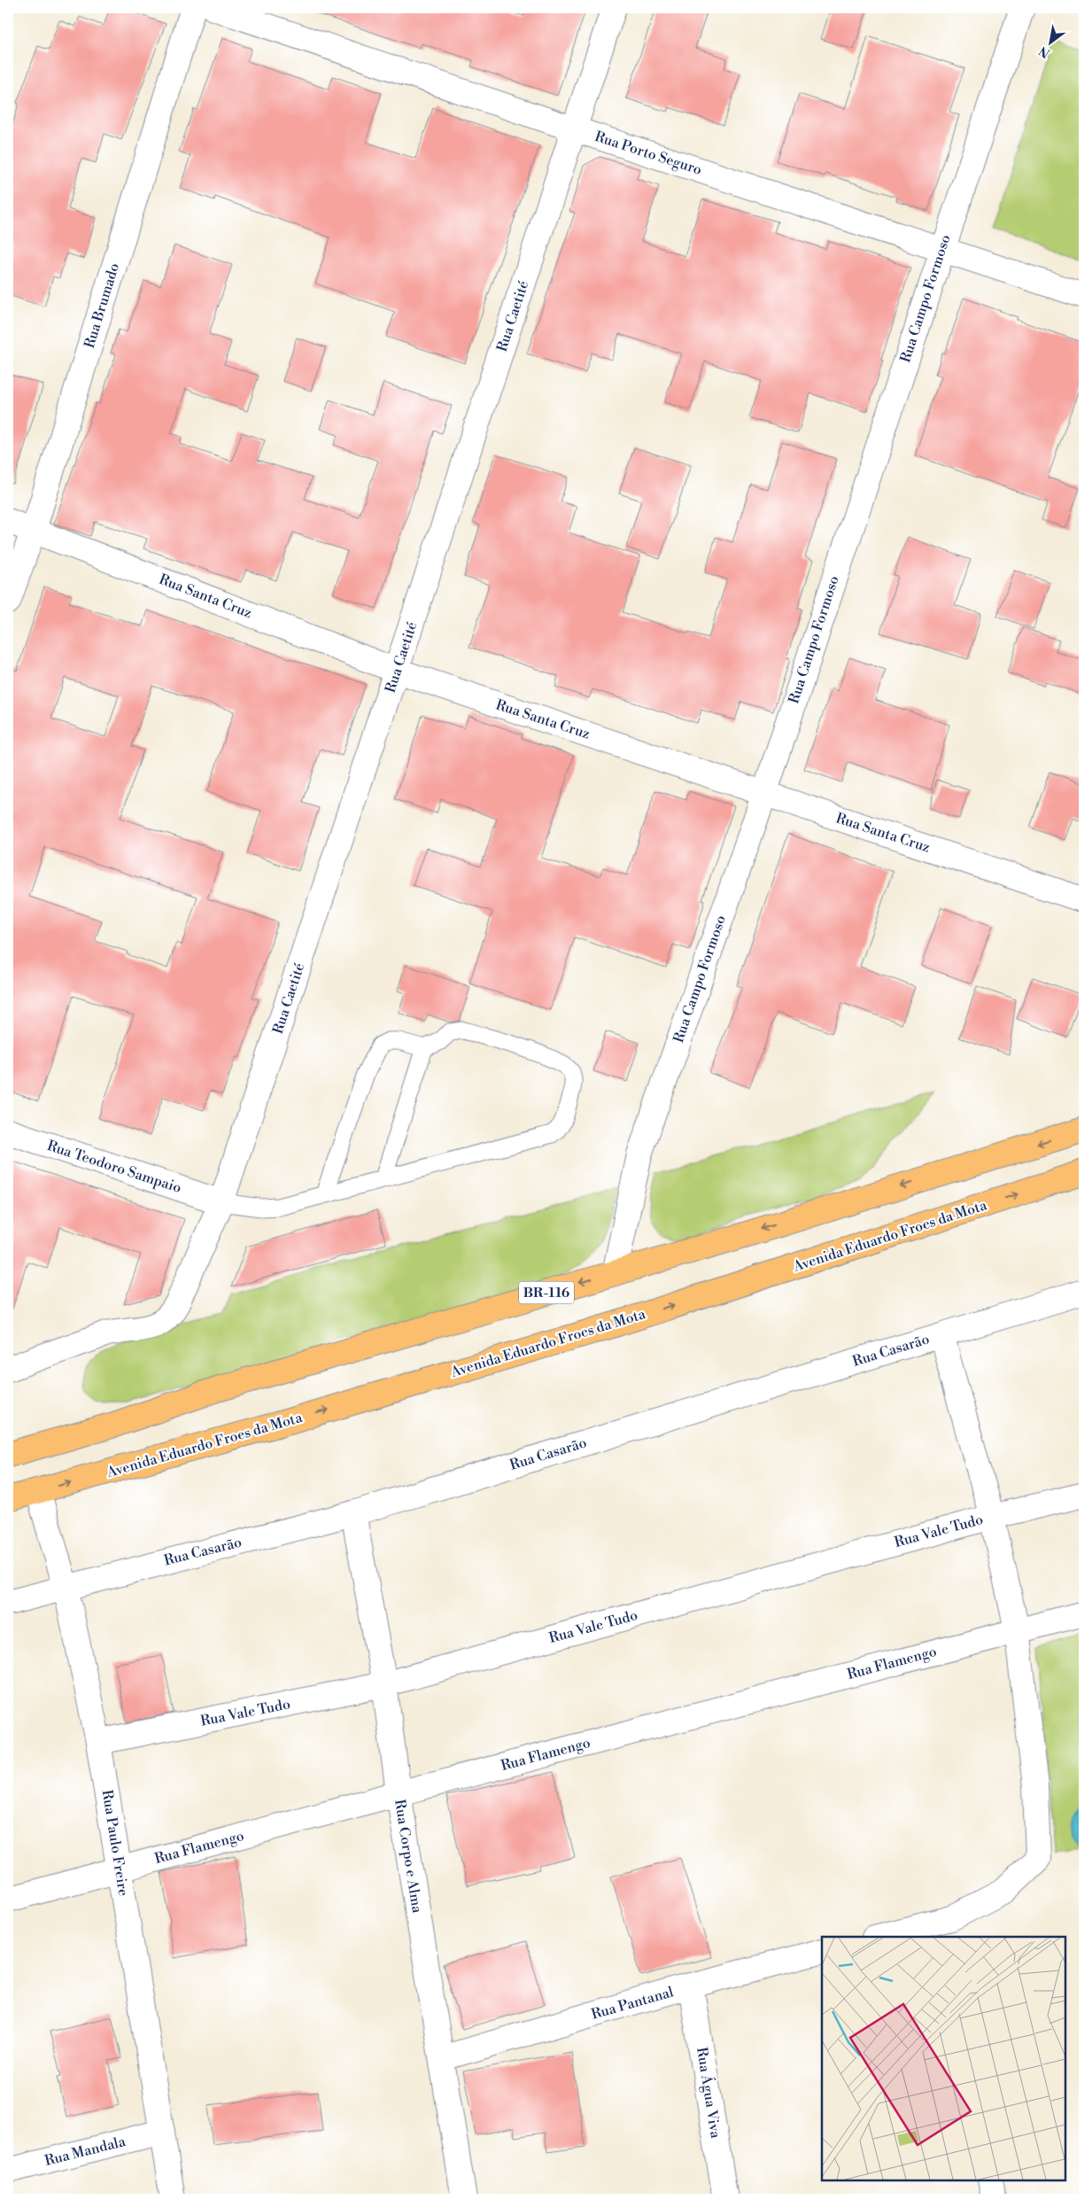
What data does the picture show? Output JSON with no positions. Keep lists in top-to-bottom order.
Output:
{
  "streets": {
    "highway": ["Avenida Eduardo Froes da Mota", "BR-116"],
    "street": [
      "Rua Porto Seguro",
      "Rua Campo Formoso",
      "Rua Brumado",
      "Rua Caetité",
      "Rua Santa Cruz",
      "Rua Teodoro Sampaio",
      "Rua Casarão",
      "Rua Vale Tudo",
      "Rua Flamengo",
      "Rua Paulo Freire",
      "Rua Corpo e Alma",
      "Rua Pantanal",
      "Rua Água Viva",
      "Rua Mandala"
    ]
  },
  "crossings": [
    ["Rua Porto Seguro", "Rua Campo Formoso"],
    ["Rua Porto Seguro", "Rua Caetité"],
    ["Rua Campo Formoso", "Rua Santa Cruz"],
    ["Rua Campo Formoso", "BR-116"],
    ["Rua Brumado", "Rua Santa Cruz"],
    ["Rua Caetité", "Rua Santa Cruz"],
    ["Rua Caetité", "Rua Teodoro Sampaio"],
    ["Avenida Eduardo Froes da Mota", "Rua Paulo Freire"],
    ["Rua Casarão", "Rua Paulo Freire"],
    ["Rua Casarão", "Rua Corpo e Alma"],
    ["Rua Vale Tudo", "Rua Paulo Freire"],
    ["Rua Vale Tudo", "Rua Corpo e Alma"],
    ["Rua Flamengo", "Rua Paulo Freire"],
    ["Rua Flamengo", "Rua Corpo e Alma"],
    ["Rua Paulo Freire", "Rua Mandala"],
    ["Rua Corpo e Alma", "Rua Pantanal"],
    ["Rua Pantanal", "Rua Água Viva"]
  ],
  "north": "bottom left"
}
